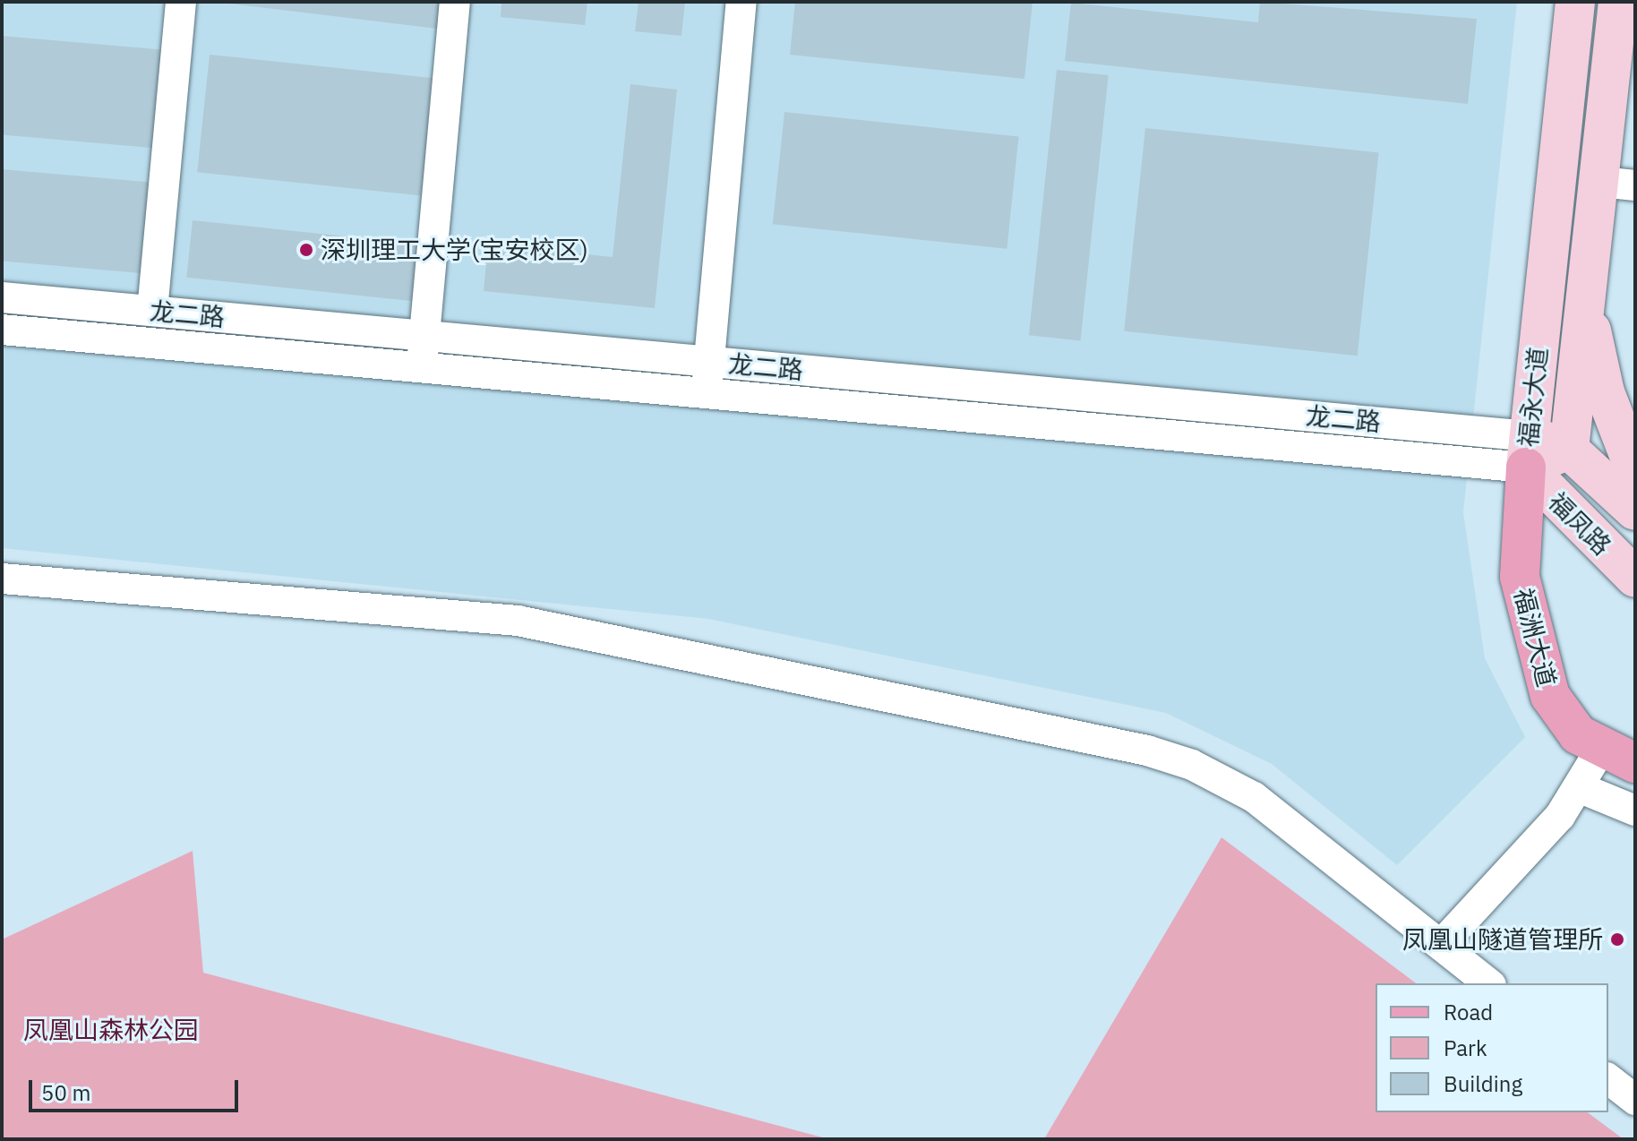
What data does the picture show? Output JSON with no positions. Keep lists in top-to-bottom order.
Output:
{
  "streets": {
    "main road": ["福永大道", "福凤路", "福洲大道"],
    "street": ["龙二路"]
  },
  "crossings": [
    ["龙二路", "福永大道"],
    ["龙二路", "福凤路"],
    ["龙二路", "福洲大道"],
    ["福永大道", "福凤路"],
    ["福永大道", "福洲大道"],
    ["福凤路", "福洲大道"]
  ],
  "parks": ["凤凰山森林公园"],
  "places": ["深圳理工大学(宝安校区)", "凤凰山隧道管理所"],
  "legend": ["Road", "Park", "Building"],
  "scale_bar": "50 m"
}
